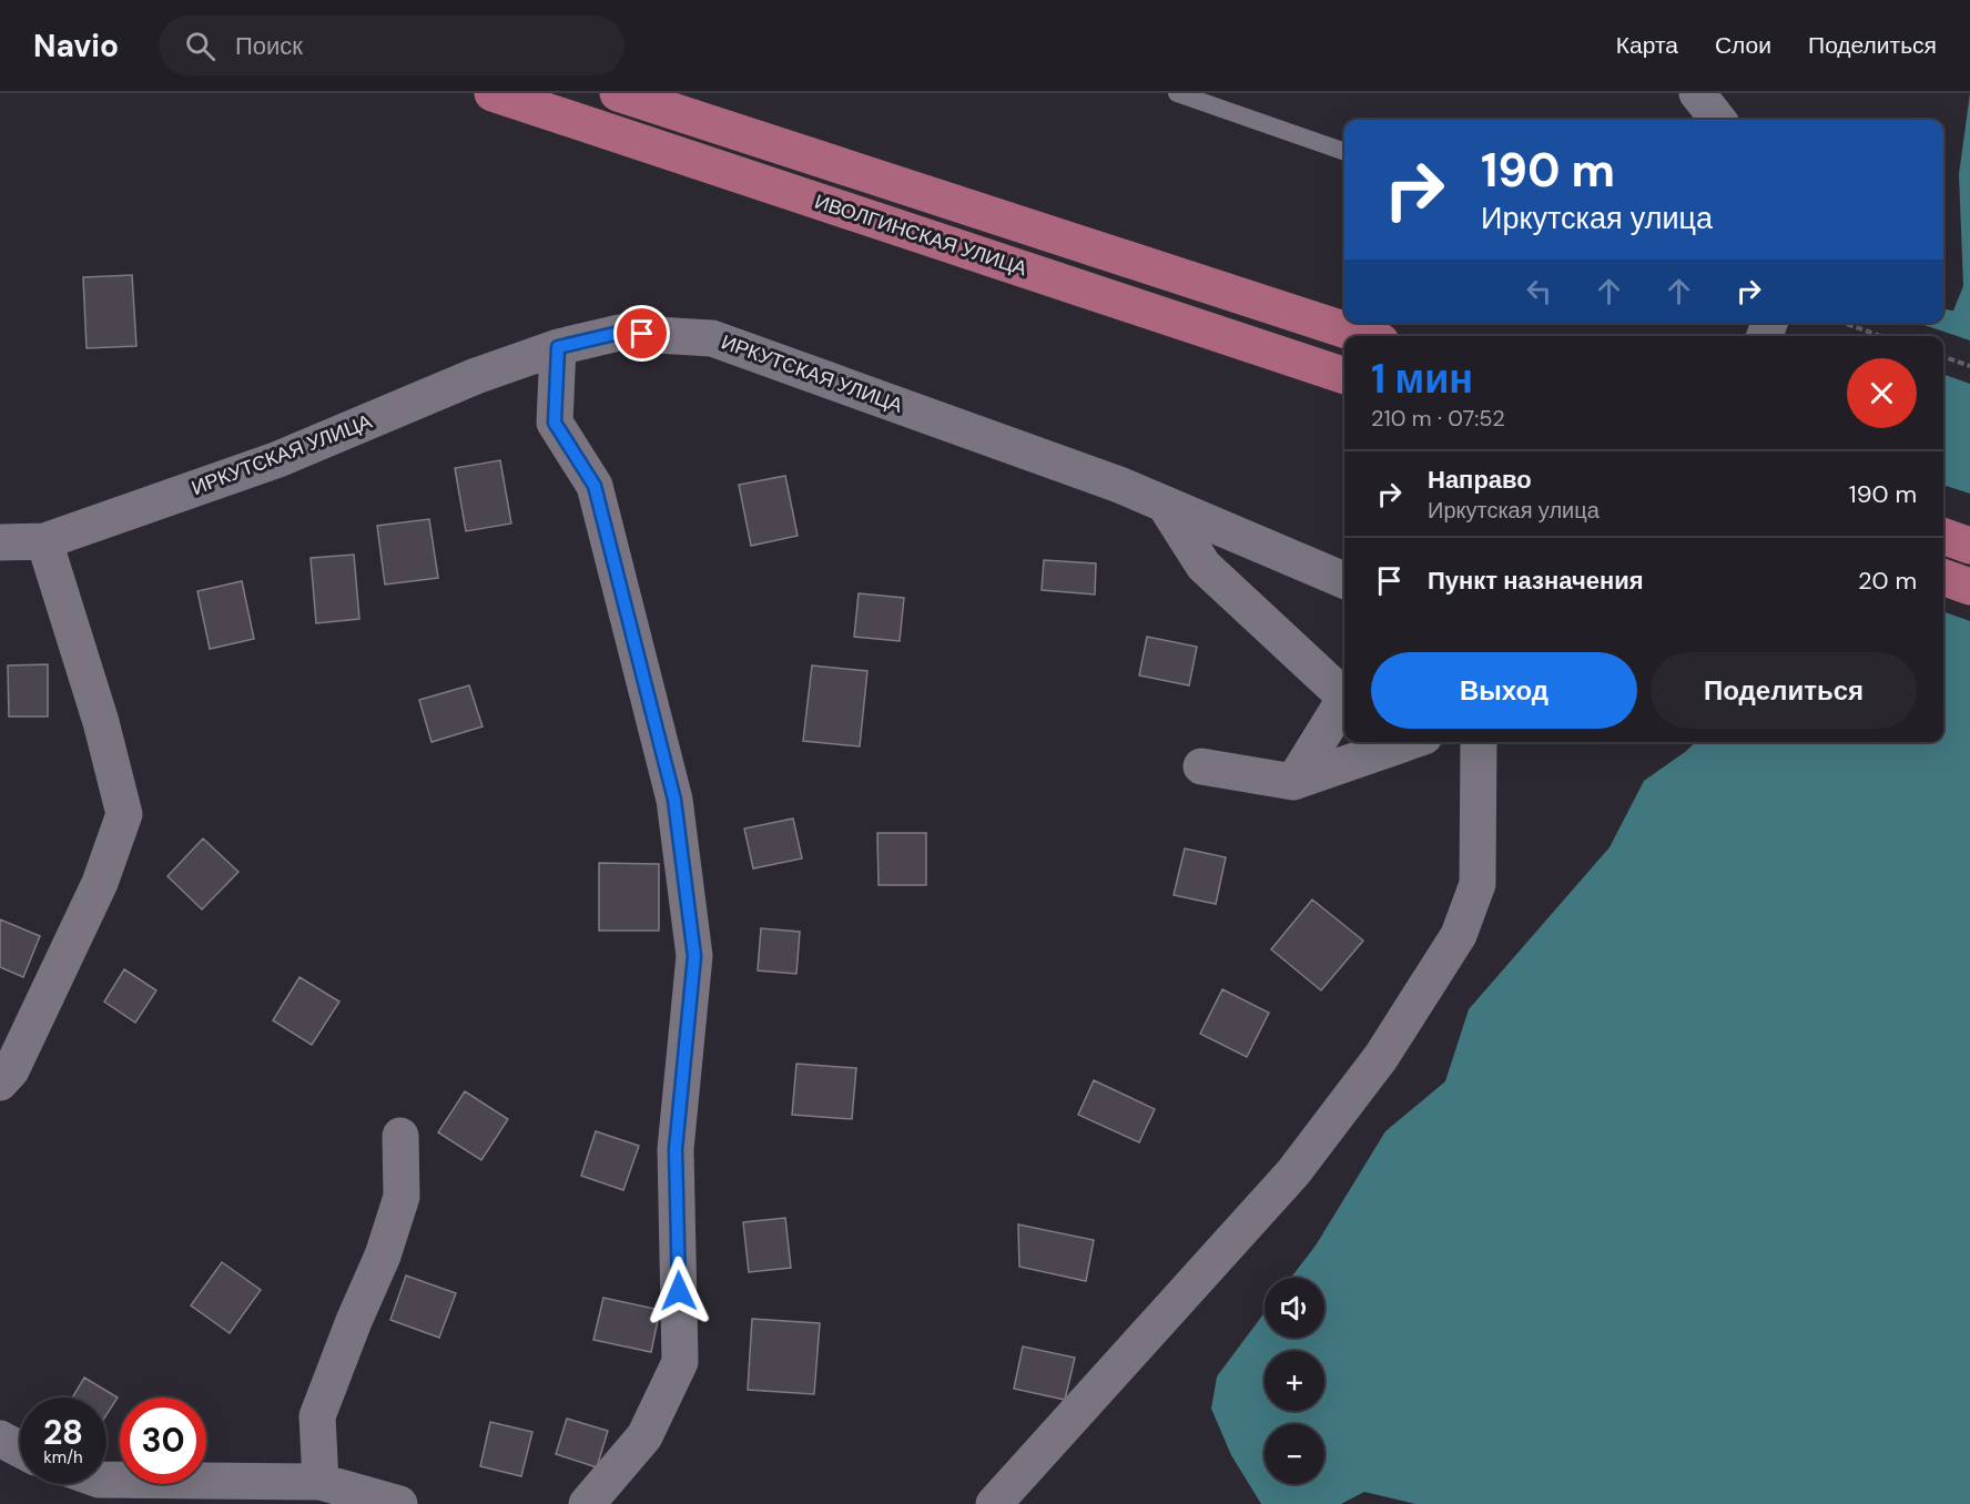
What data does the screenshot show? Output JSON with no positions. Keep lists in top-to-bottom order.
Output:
{
  "streets": {
    "main road": ["ИВОЛГИНСКАЯ УЛИЦА"],
    "street": ["ИРКУТСКАЯ УЛИЦА"]
  },
  "page": {
    "header": "Navio",
    "search": "Поиск",
    "nav": ["Карта", "Слои", "Поделиться"],
    "turn": ["190 m", "Иркутская улица"],
    "heading": ["1 мин", "210 m · 07:52"],
    "list": [
      {
        "name": "Направо",
        "note": "Иркутская улица",
        "value": "190 m"
      },
      {
        "name": "Пункт назначения",
        "value": "20 m"
      }
    ],
    "buttons": ["Выход", "Поделиться"],
    "map_buttons": ["+", "−"],
    "speed": "28 km/h",
    "limit": "30"
  }
}
